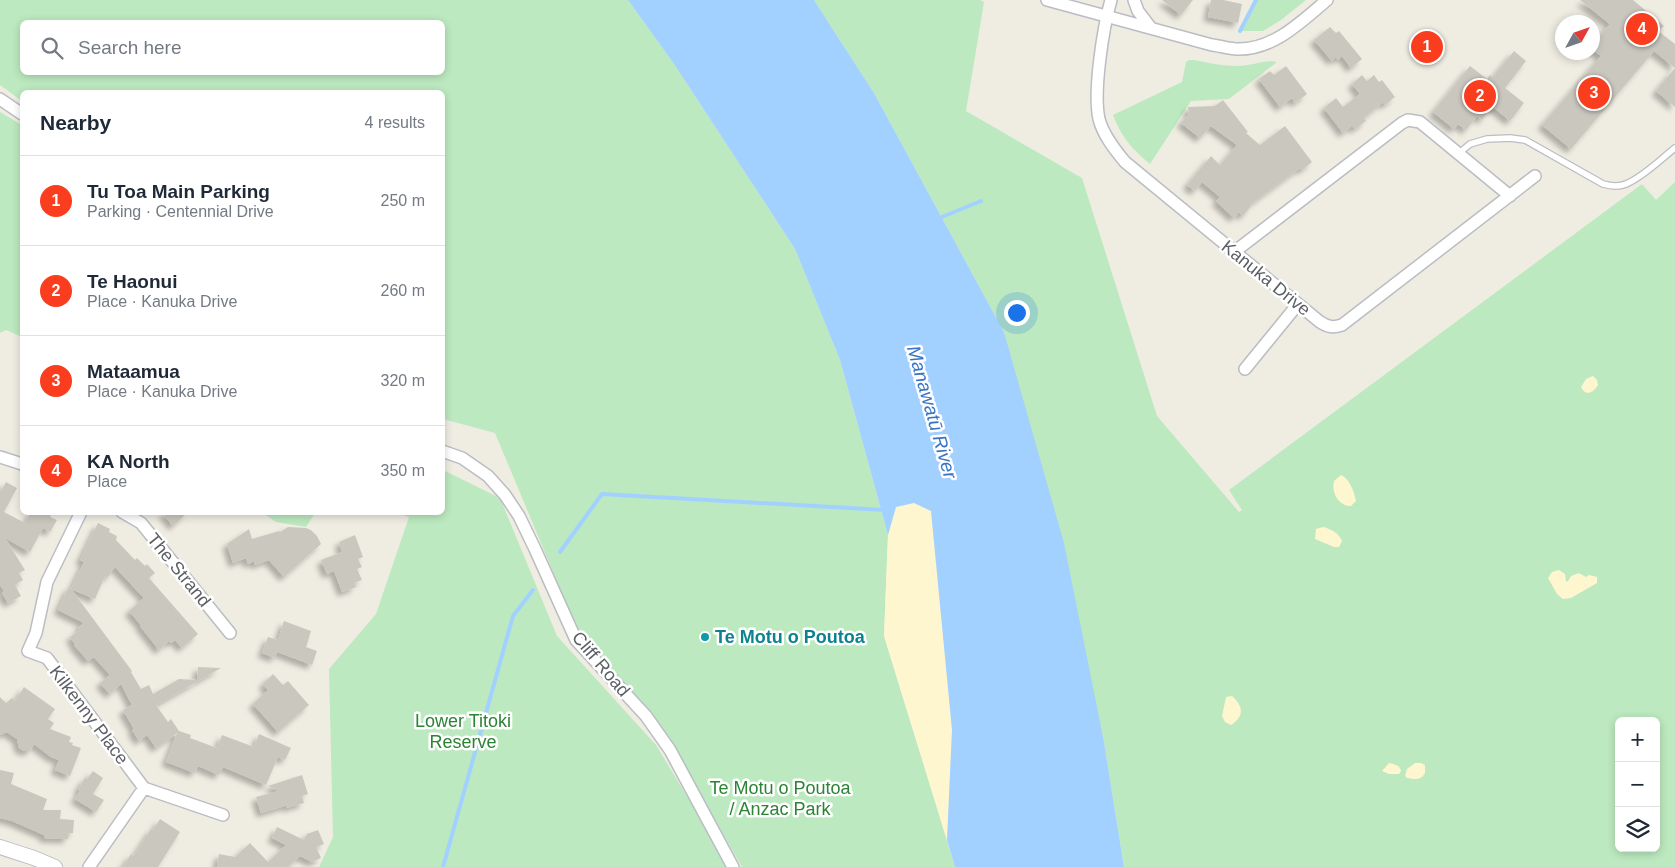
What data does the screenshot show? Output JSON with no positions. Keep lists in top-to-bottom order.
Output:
{
  "streets": {
    "street": [
      "Kanuka Drive",
      "The Strand",
      "Cliff Road",
      "Kilkenny Place"
    ]
  },
  "water": ["Manawatū River"],
  "parks": ["Lower Titoki Reserve", "Te Motu o Poutoa / Anzac Park"],
  "places": ["Te Motu o Poutoa"],
  "north": "top right",
  "page": {
    "pins": [
      "4",
      "1",
      "3",
      "2"
    ],
    "search": "Search here",
    "heading": ["Nearby", "4 results"],
    "list": [
      {
        "mark": "1",
        "name": "Tu Toa Main Parking",
        "note": "Parking · Centennial Drive",
        "value": "250 m"
      },
      {
        "mark": "2",
        "name": "Te Haonui",
        "note": "Place · Kanuka Drive",
        "value": "260 m"
      },
      {
        "mark": "3",
        "name": "Mataamua",
        "note": "Place · Kanuka Drive",
        "value": "320 m"
      },
      {
        "mark": "4",
        "name": "KA North",
        "note": "Place",
        "value": "350 m"
      }
    ],
    "map_buttons": ["+", "−"]
  }
}
